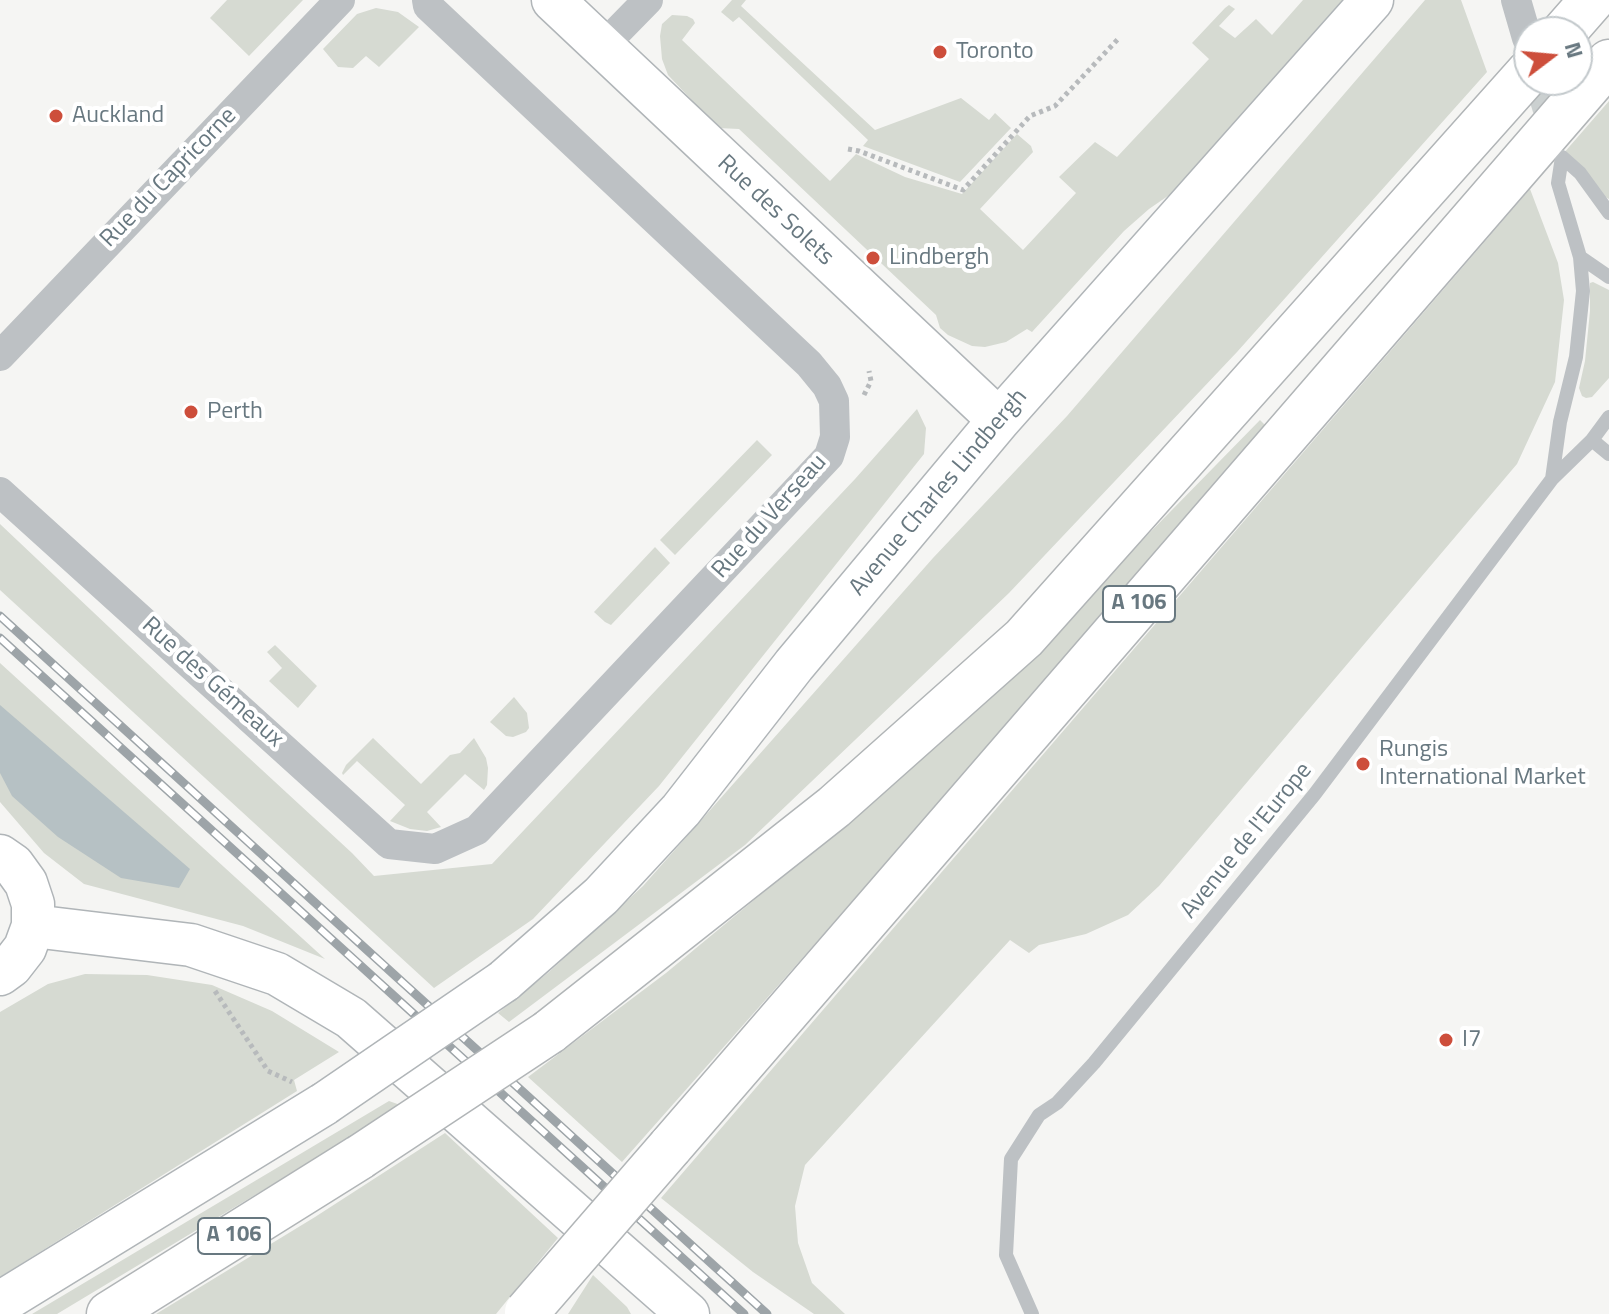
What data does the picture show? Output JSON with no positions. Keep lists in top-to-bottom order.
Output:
{
  "streets": {
    "highway": ["A 106"],
    "main road": ["Rue des Solets", "Avenue Charles Lindbergh"],
    "street": ["Rue du Capricorne", "Rue du Verseau", "Rue des Gémeaux"],
    "lane": ["Avenue de l'Europe"]
  },
  "crossings": [
    ["Rue des Solets", "Avenue Charles Lindbergh"],
    ["Rue du Verseau", "Rue des Gémeaux"]
  ],
  "places": [
    "Toronto",
    "Auckland",
    "Lindbergh",
    "Perth",
    "Rungis International Market",
    "I7"
  ],
  "north": "right"
}
